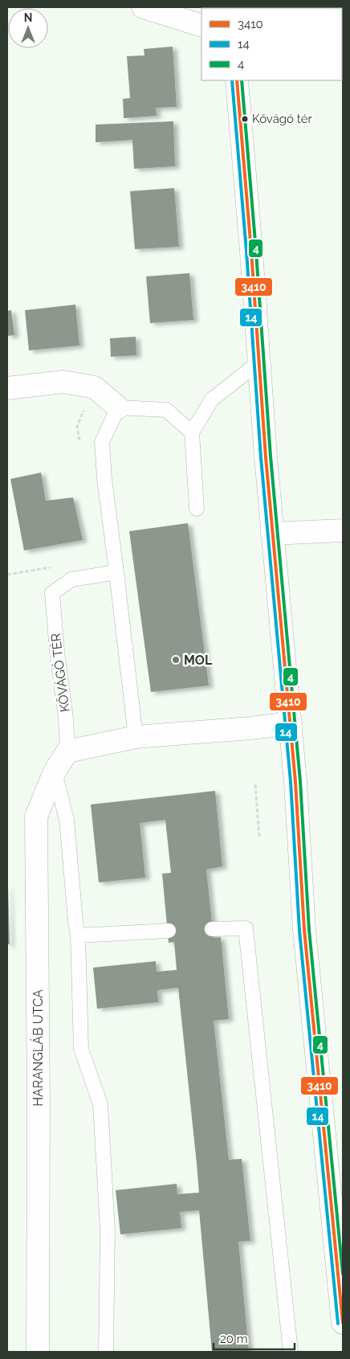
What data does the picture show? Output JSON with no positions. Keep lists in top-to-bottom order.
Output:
{
  "streets": {
    "main road": ["HARANGLÁB UTCA"],
    "lane": ["KŐVÁGÓ TÉR"]
  },
  "crossings": [
    ["KŐVÁGÓ TÉR", "HARANGLÁB UTCA"]
  ],
  "places": ["Kővágó tér", "MOL"],
  "lines": ["transit line 3410", "transit line 14", "transit line 4"],
  "legend": ["3410", "14", "4"],
  "scale_bar": "20 m",
  "north": "top"
}
